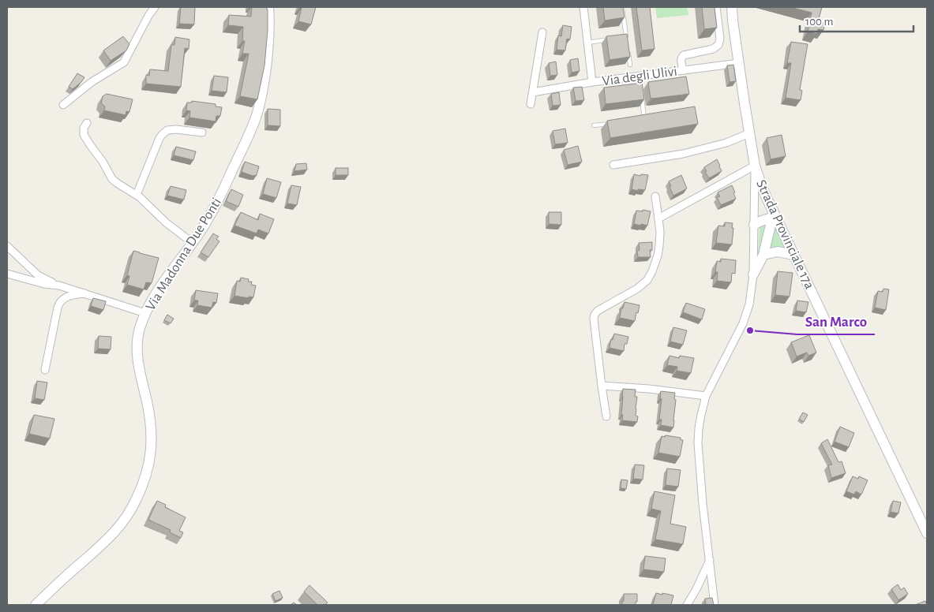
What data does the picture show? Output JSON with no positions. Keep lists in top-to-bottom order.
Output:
{
  "streets": {
    "main road": ["Strada Provinciale 17a", "Via Madonna Due Ponti"],
    "street": ["Via degli Ulivi"]
  },
  "crossings": [
    ["Via degli Ulivi", "Strada Provinciale 17a"]
  ],
  "places": ["San Marco"],
  "scale_bar": "100 m"
}
